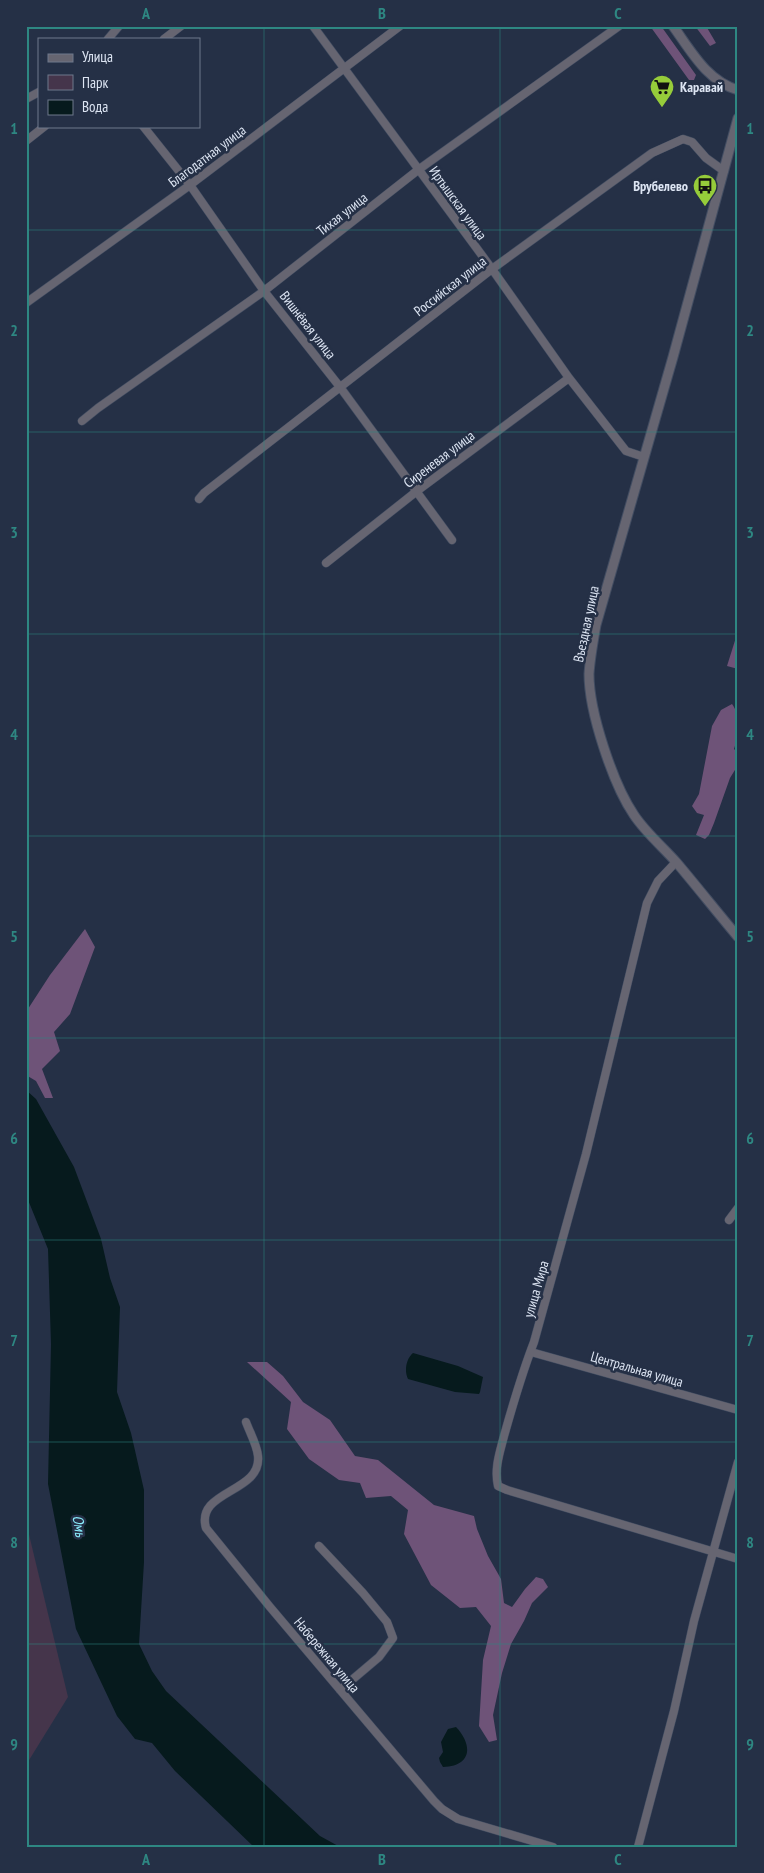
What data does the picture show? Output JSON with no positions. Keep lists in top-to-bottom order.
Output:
{
  "streets": {
    "street": [
      "Благодатная улица",
      "Иртышская улица",
      "Тихая улица",
      "Российская улица",
      "Вишнёвая улица",
      "Сиреневая улица",
      "Въездная улица",
      "улица Мира",
      "Центральная улица",
      "Набережная улица"
    ]
  },
  "crossings": [
    ["Благодатная улица", "Иртышская улица"],
    ["Благодатная улица", "Вишнёвая улица"],
    ["Иртышская улица", "Тихая улица"],
    ["Иртышская улица", "Российская улица"],
    ["Иртышская улица", "Сиреневая улица"],
    ["Иртышская улица", "Въездная улица"],
    ["Тихая улица", "Вишнёвая улица"],
    ["Российская улица", "Вишнёвая улица"],
    ["Российская улица", "Въездная улица"],
    ["Вишнёвая улица", "Сиреневая улица"],
    ["Въездная улица", "улица Мира"],
    ["улица Мира", "Центральная улица"]
  ],
  "water": ["Омь"],
  "places": {
    "supermarket": ["Каравай"],
    "bus stop": ["Врубелево"]
  },
  "legend": ["Улица", "Парк", "Вода"],
  "grid": {
    "columns": ["A", "B", "C"],
    "rows": [
      "1",
      "2",
      "3",
      "4",
      "5",
      "6",
      "7",
      "8",
      "9"
    ]
  }
}
